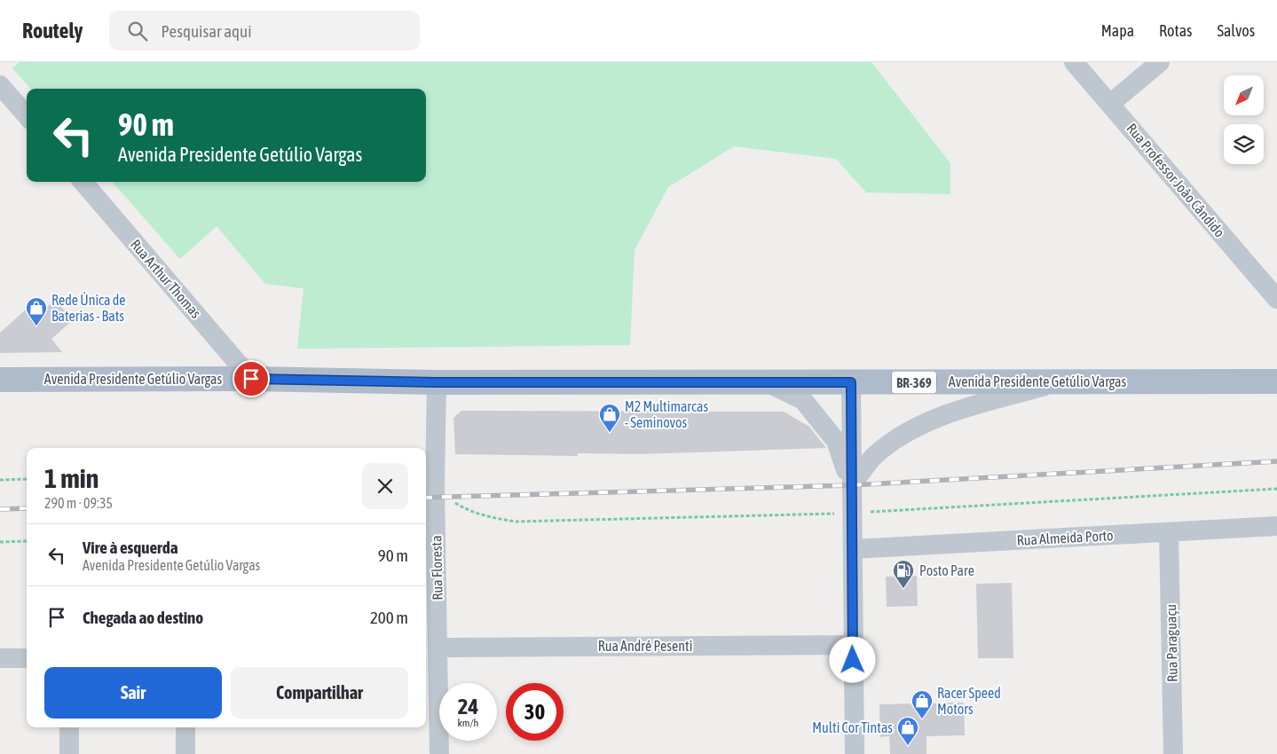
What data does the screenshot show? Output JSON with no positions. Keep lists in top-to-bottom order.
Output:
{
  "streets": {
    "main road": ["Avenida Presidente Getúlio Vargas", "BR-369"],
    "street": [
      "Rua Professor Joâo Cândido",
      "Rua Arthur Thomas",
      "Rua Almeida Porto",
      "Rua Floresta",
      "Rua Paraguaçu",
      "Rua André Pesenti"
    ]
  },
  "crossings": [
    ["Rua Arthur Thomas", "Avenida Presidente Getúlio Vargas"],
    ["Avenida Presidente Getúlio Vargas", "Rua Floresta"],
    ["Rua Almeida Porto", "Rua Paraguaçu"],
    ["Rua Floresta", "Rua André Pesenti"]
  ],
  "places": {
    "shop": [
      "Rede Única de Baterias - Bats",
      "M2 Multimarcas - Seminovos",
      "Racer Speed Motors",
      "Multi Cor Tintas"
    ],
    "fuel station": ["Posto Pare"]
  },
  "north": "bottom left",
  "page": {
    "header": "Routely",
    "search": "Pesquisar aqui",
    "nav": ["Mapa", "Rotas", "Salvos"],
    "turn": ["90 m", "Avenida Presidente Getúlio Vargas"],
    "heading": ["1 min", "290 m · 09:35"],
    "list": [
      {
        "name": "Vire à esquerda",
        "note": "Avenida Presidente Getúlio Vargas",
        "value": "90 m"
      },
      {
        "name": "Chegada ao destino",
        "value": "200 m"
      }
    ],
    "buttons": ["Sair", "Compartilhar"],
    "speed": "24 km/h",
    "limit": "30"
  }
}
